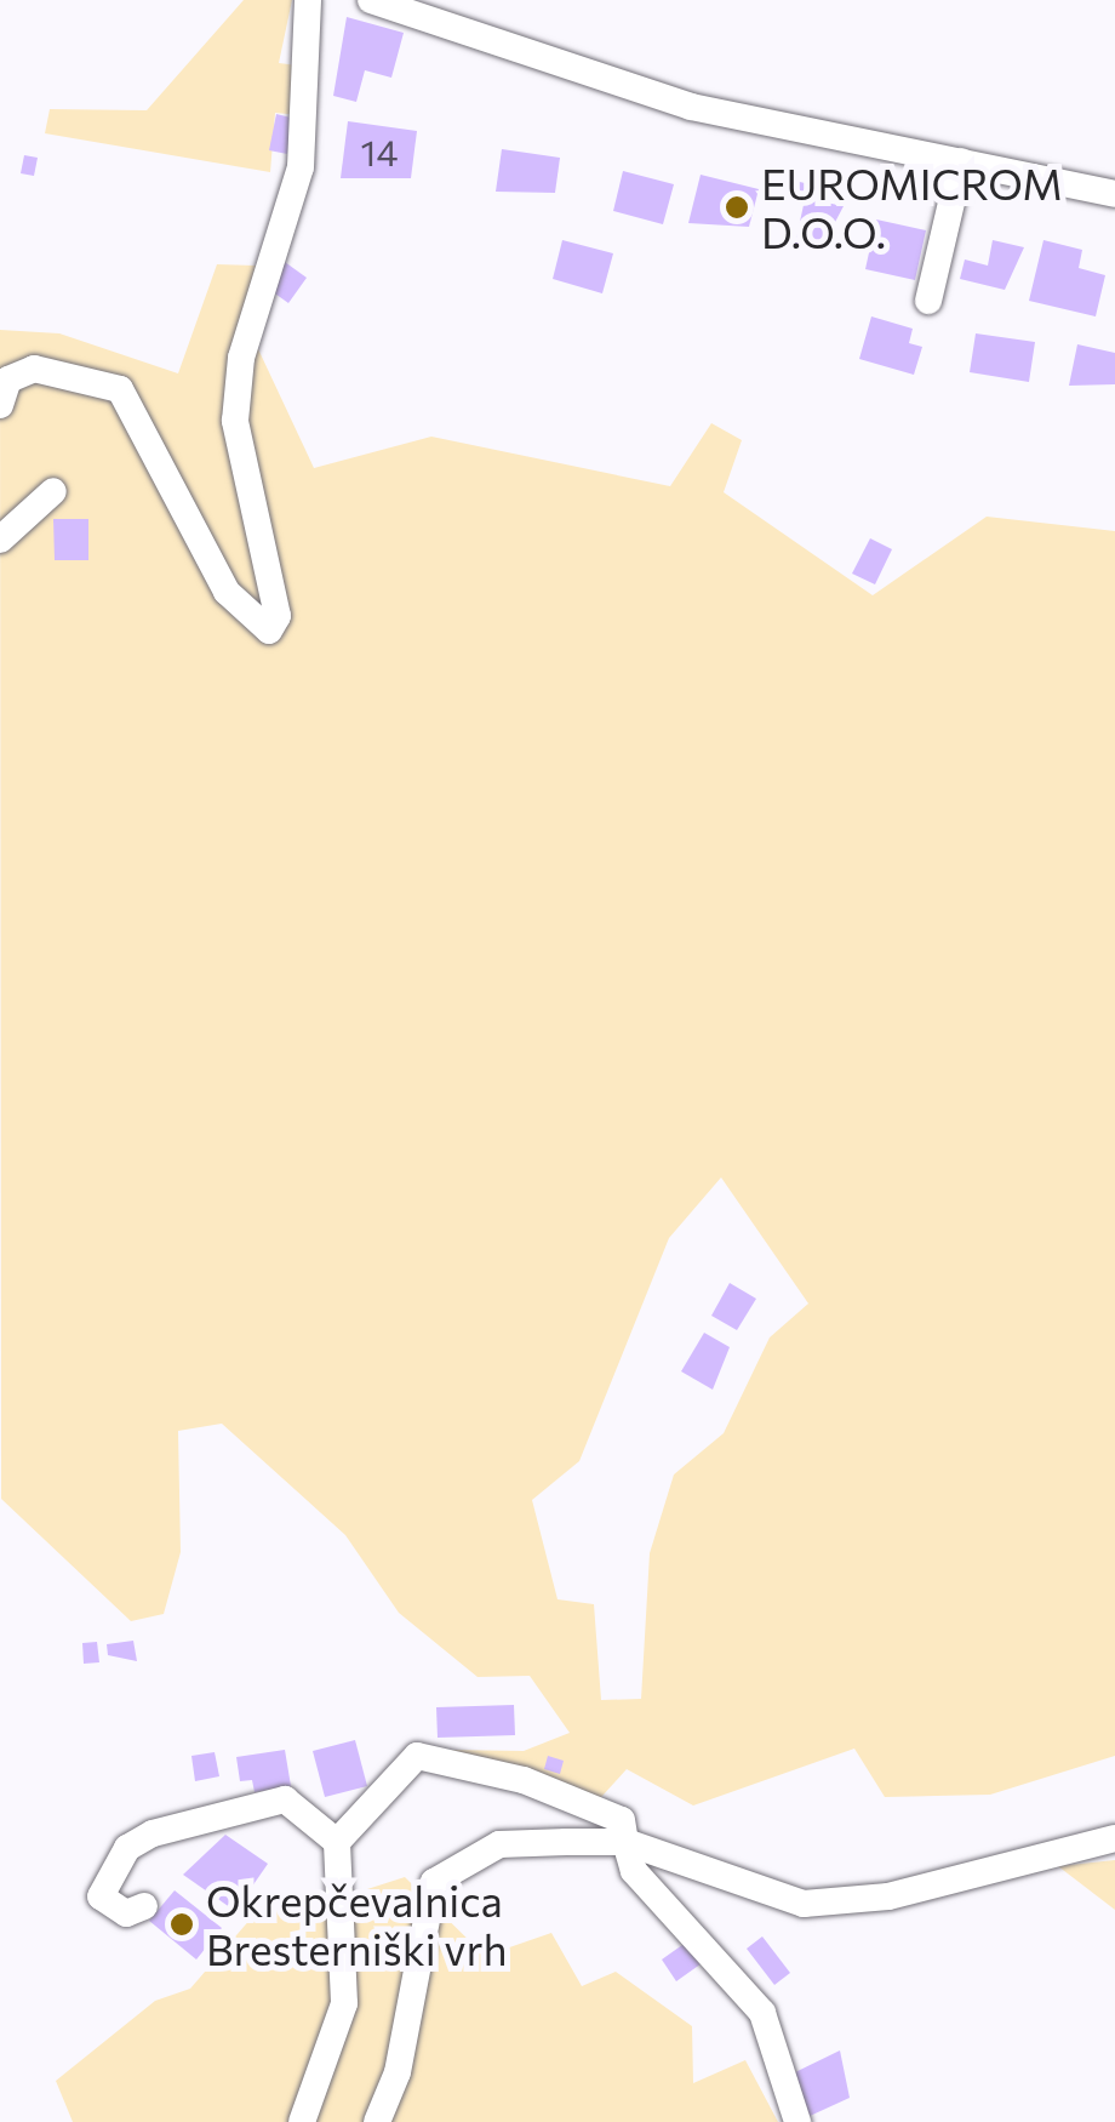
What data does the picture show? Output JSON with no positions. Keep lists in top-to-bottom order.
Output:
{
  "places": ["EUROMICROM D.O.O.", "Okrepčevalnica Bresterniški vrh"],
  "house_numbers": ["14"]
}
